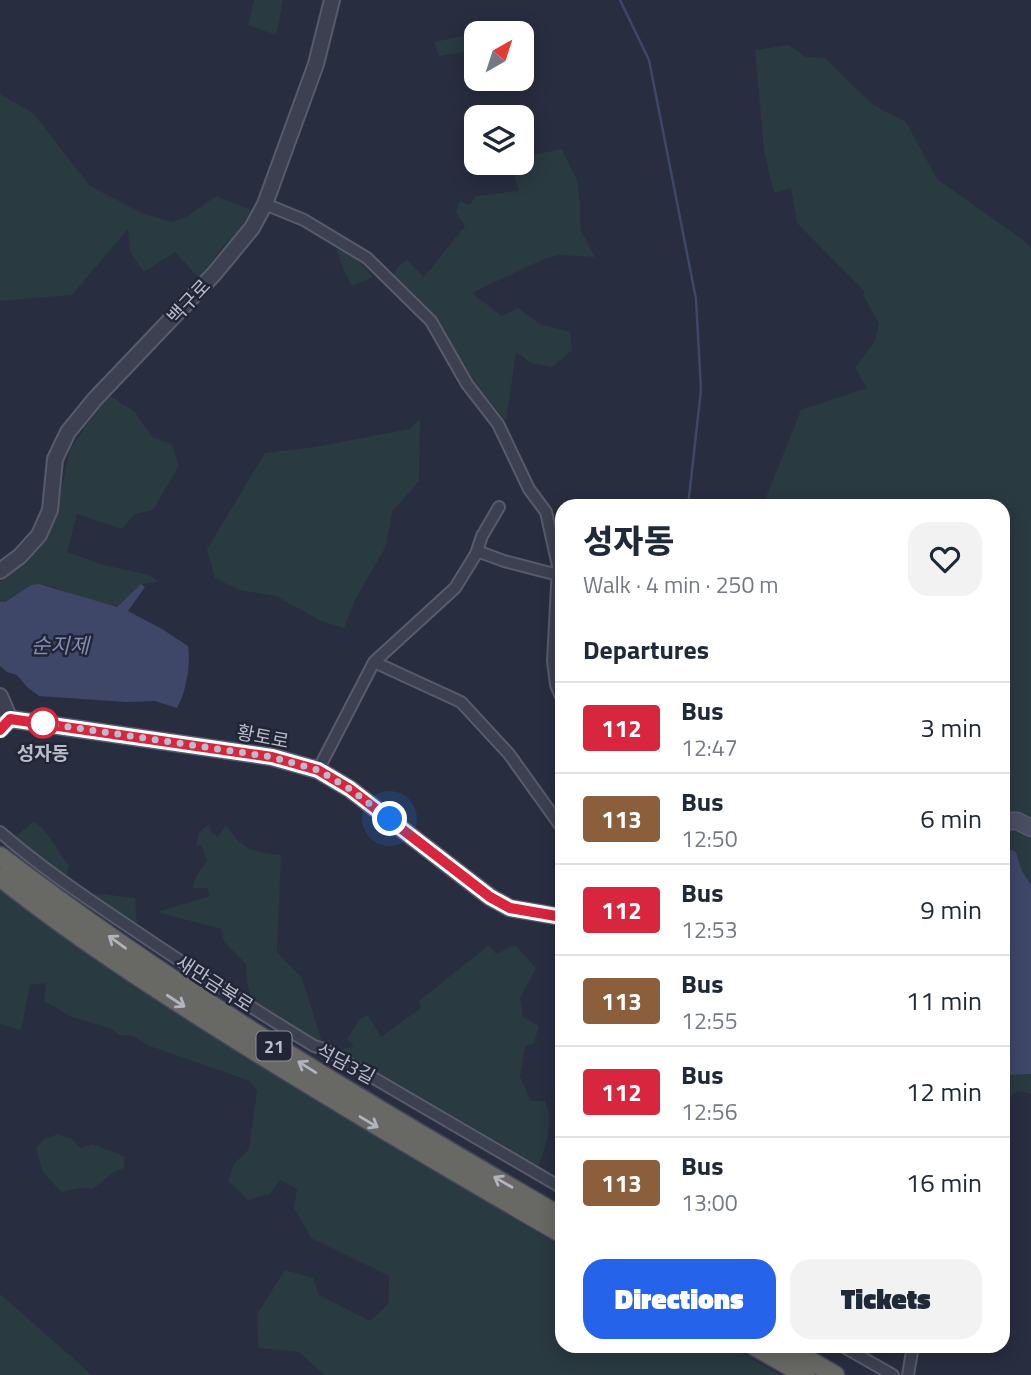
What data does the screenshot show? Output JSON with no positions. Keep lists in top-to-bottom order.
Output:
{
  "streets": {
    "highway": ["새만금북로", "21"],
    "main road": ["황토로"],
    "street": ["백구로", "석담3길"]
  },
  "water": ["순지제"],
  "places": ["성자동"],
  "lines": ["bus line 112"],
  "north": "top right",
  "page": {
    "heading": [
      ["성자동", "Walk · 4 min · 250 m"],
      "Departures"
    ],
    "list": [
      {
        "mark": "112",
        "name": "Bus",
        "note": "12:47",
        "value": "3 min"
      },
      {
        "mark": "113",
        "name": "Bus",
        "note": "12:50",
        "value": "6 min"
      },
      {
        "mark": "112",
        "name": "Bus",
        "note": "12:53",
        "value": "9 min"
      },
      {
        "mark": "113",
        "name": "Bus",
        "note": "12:55",
        "value": "11 min"
      },
      {
        "mark": "112",
        "name": "Bus",
        "note": "12:56",
        "value": "12 min"
      },
      {
        "mark": "113",
        "name": "Bus",
        "note": "13:00",
        "value": "16 min"
      }
    ],
    "buttons": ["Directions", "Tickets"]
  }
}
